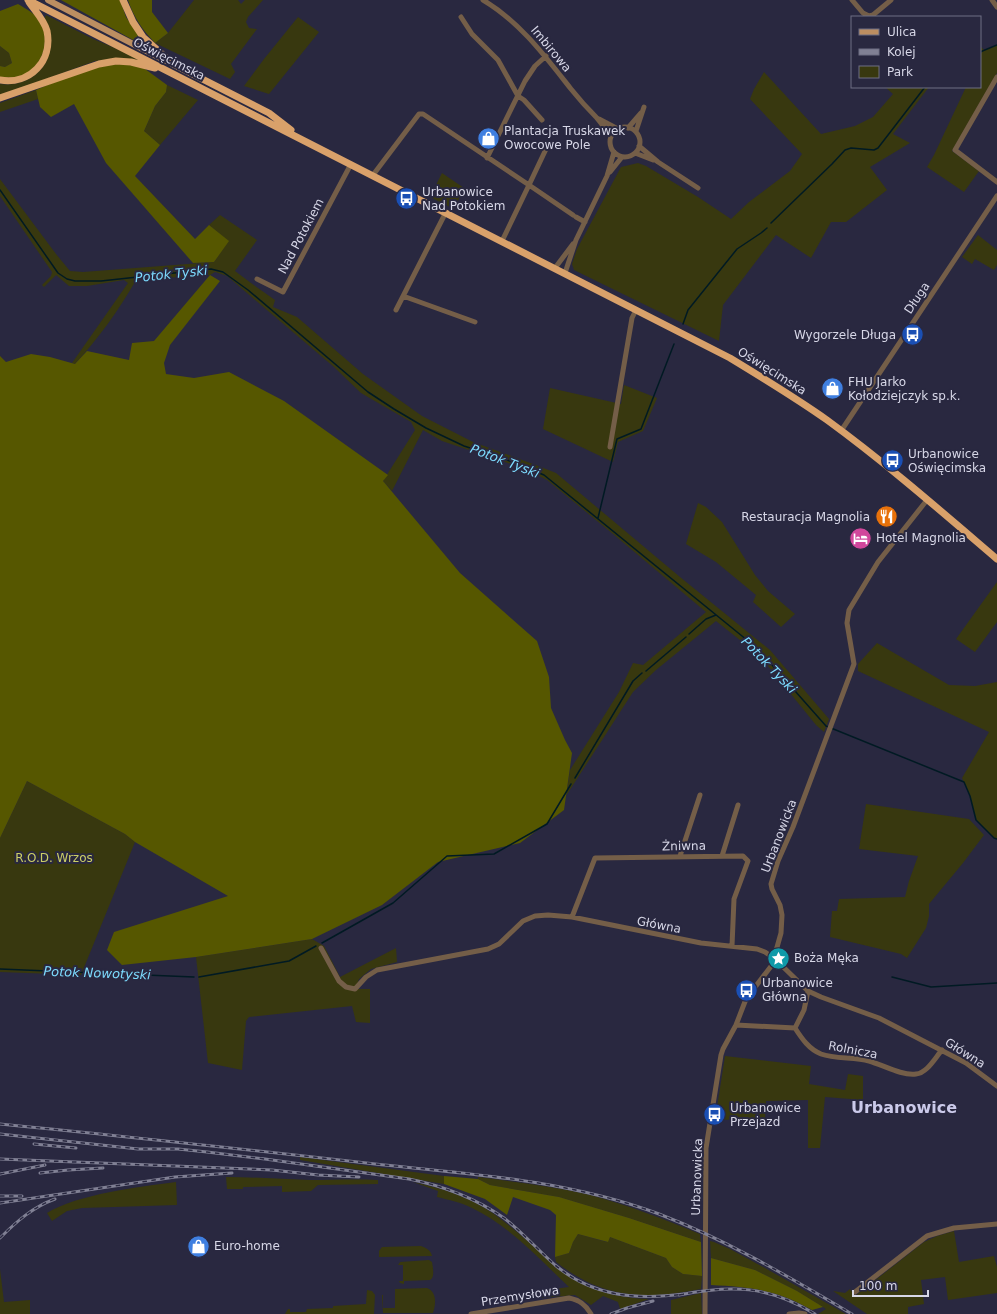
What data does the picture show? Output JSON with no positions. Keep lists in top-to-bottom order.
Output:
{
  "streets": {
    "highway": ["Oświęcimska"],
    "street": [
      "Imbirowa",
      "Nad Potokiem",
      "Długa",
      "Urbanowicka",
      "Żniwna",
      "Główna",
      "Rolnicza",
      "Przemysłowa"
    ]
  },
  "crossings": [
    ["Oświęcimska", "Nad Potokiem"],
    ["Oświęcimska", "Długa"],
    ["Oświęcimska", "Urbanowicka"],
    ["Urbanowicka", "Główna"],
    ["Żniwna", "Główna"],
    ["Główna", "Rolnicza"]
  ],
  "districts": ["Urbanowice"],
  "water": ["Potok Tyski", "Potok Nowotyski"],
  "parks": ["R.O.D. Wrzos"],
  "places": {
    "shop": ["Plantacja Truskawek Owocowe Pole", "FHU Jarko Kołodziejczyk sp.k.", "Euro-home"],
    "bus stop": [
      "Urbanowice Nad Potokiem",
      "Wygorzele Długa",
      "Urbanowice Oświęcimska",
      "Urbanowice Główna",
      "Urbanowice Przejazd"
    ],
    "restaurant": ["Restauracja Magnolia"],
    "hotel": ["Hotel Magnolia"],
    "place": ["Boża Męka"]
  },
  "legend": ["Ulica", "Kolej", "Park"],
  "scale_bar": "100 m"
}
